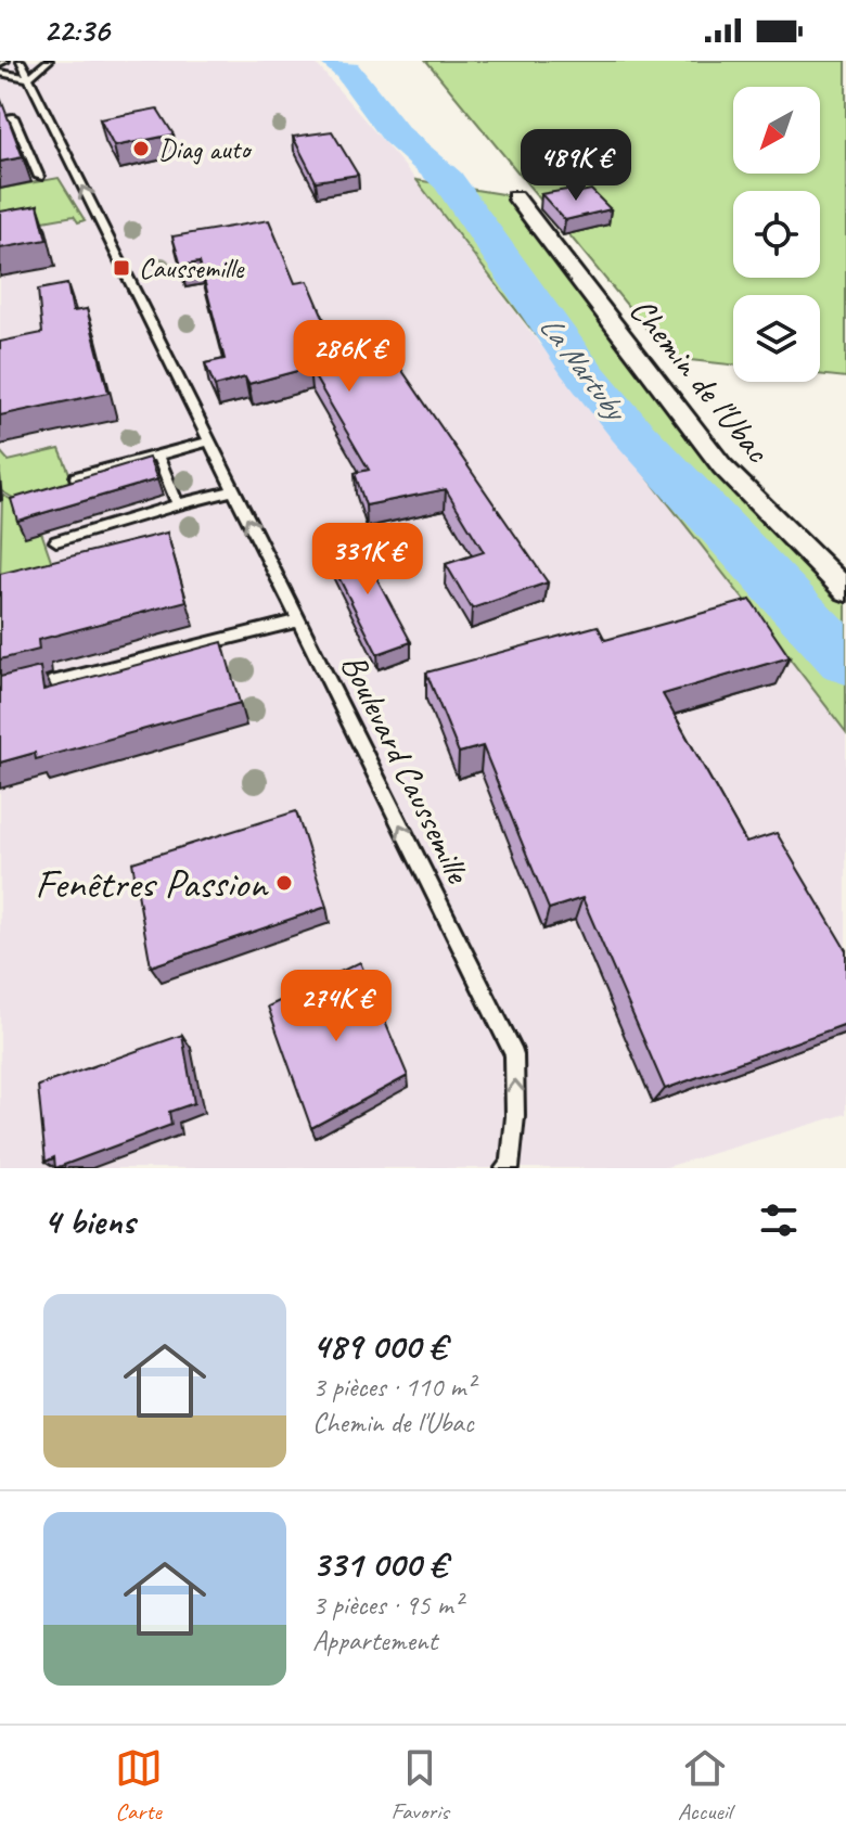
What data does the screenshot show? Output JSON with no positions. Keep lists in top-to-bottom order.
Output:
{
  "streets": {
    "street": ["Chemin de l'Ubac"],
    "lane": ["Boulevard Caussemille"]
  },
  "one_way": ["Boulevard Caussemille"],
  "water": ["La Nartuby"],
  "places": {
    "other": ["Diag auto", "Fenêtres Passion"],
    "transit": ["Caussemille"]
  },
  "north": "bottom left",
  "page": {
    "status": "22:36",
    "price": [
      "489K €",
      "286K €",
      "331K €",
      "274K €"
    ],
    "heading": "4 biens",
    "list": [
      {
        "name": "489 000 €",
        "note": "3 pièces · 110 m² · Chemin de l'Ubac"
      },
      {
        "name": "331 000 €",
        "note": "3 pièces · 95 m² · Appartement"
      }
    ],
    "tabs": ["Carte", "Favoris", "Accueil"]
  }
}
